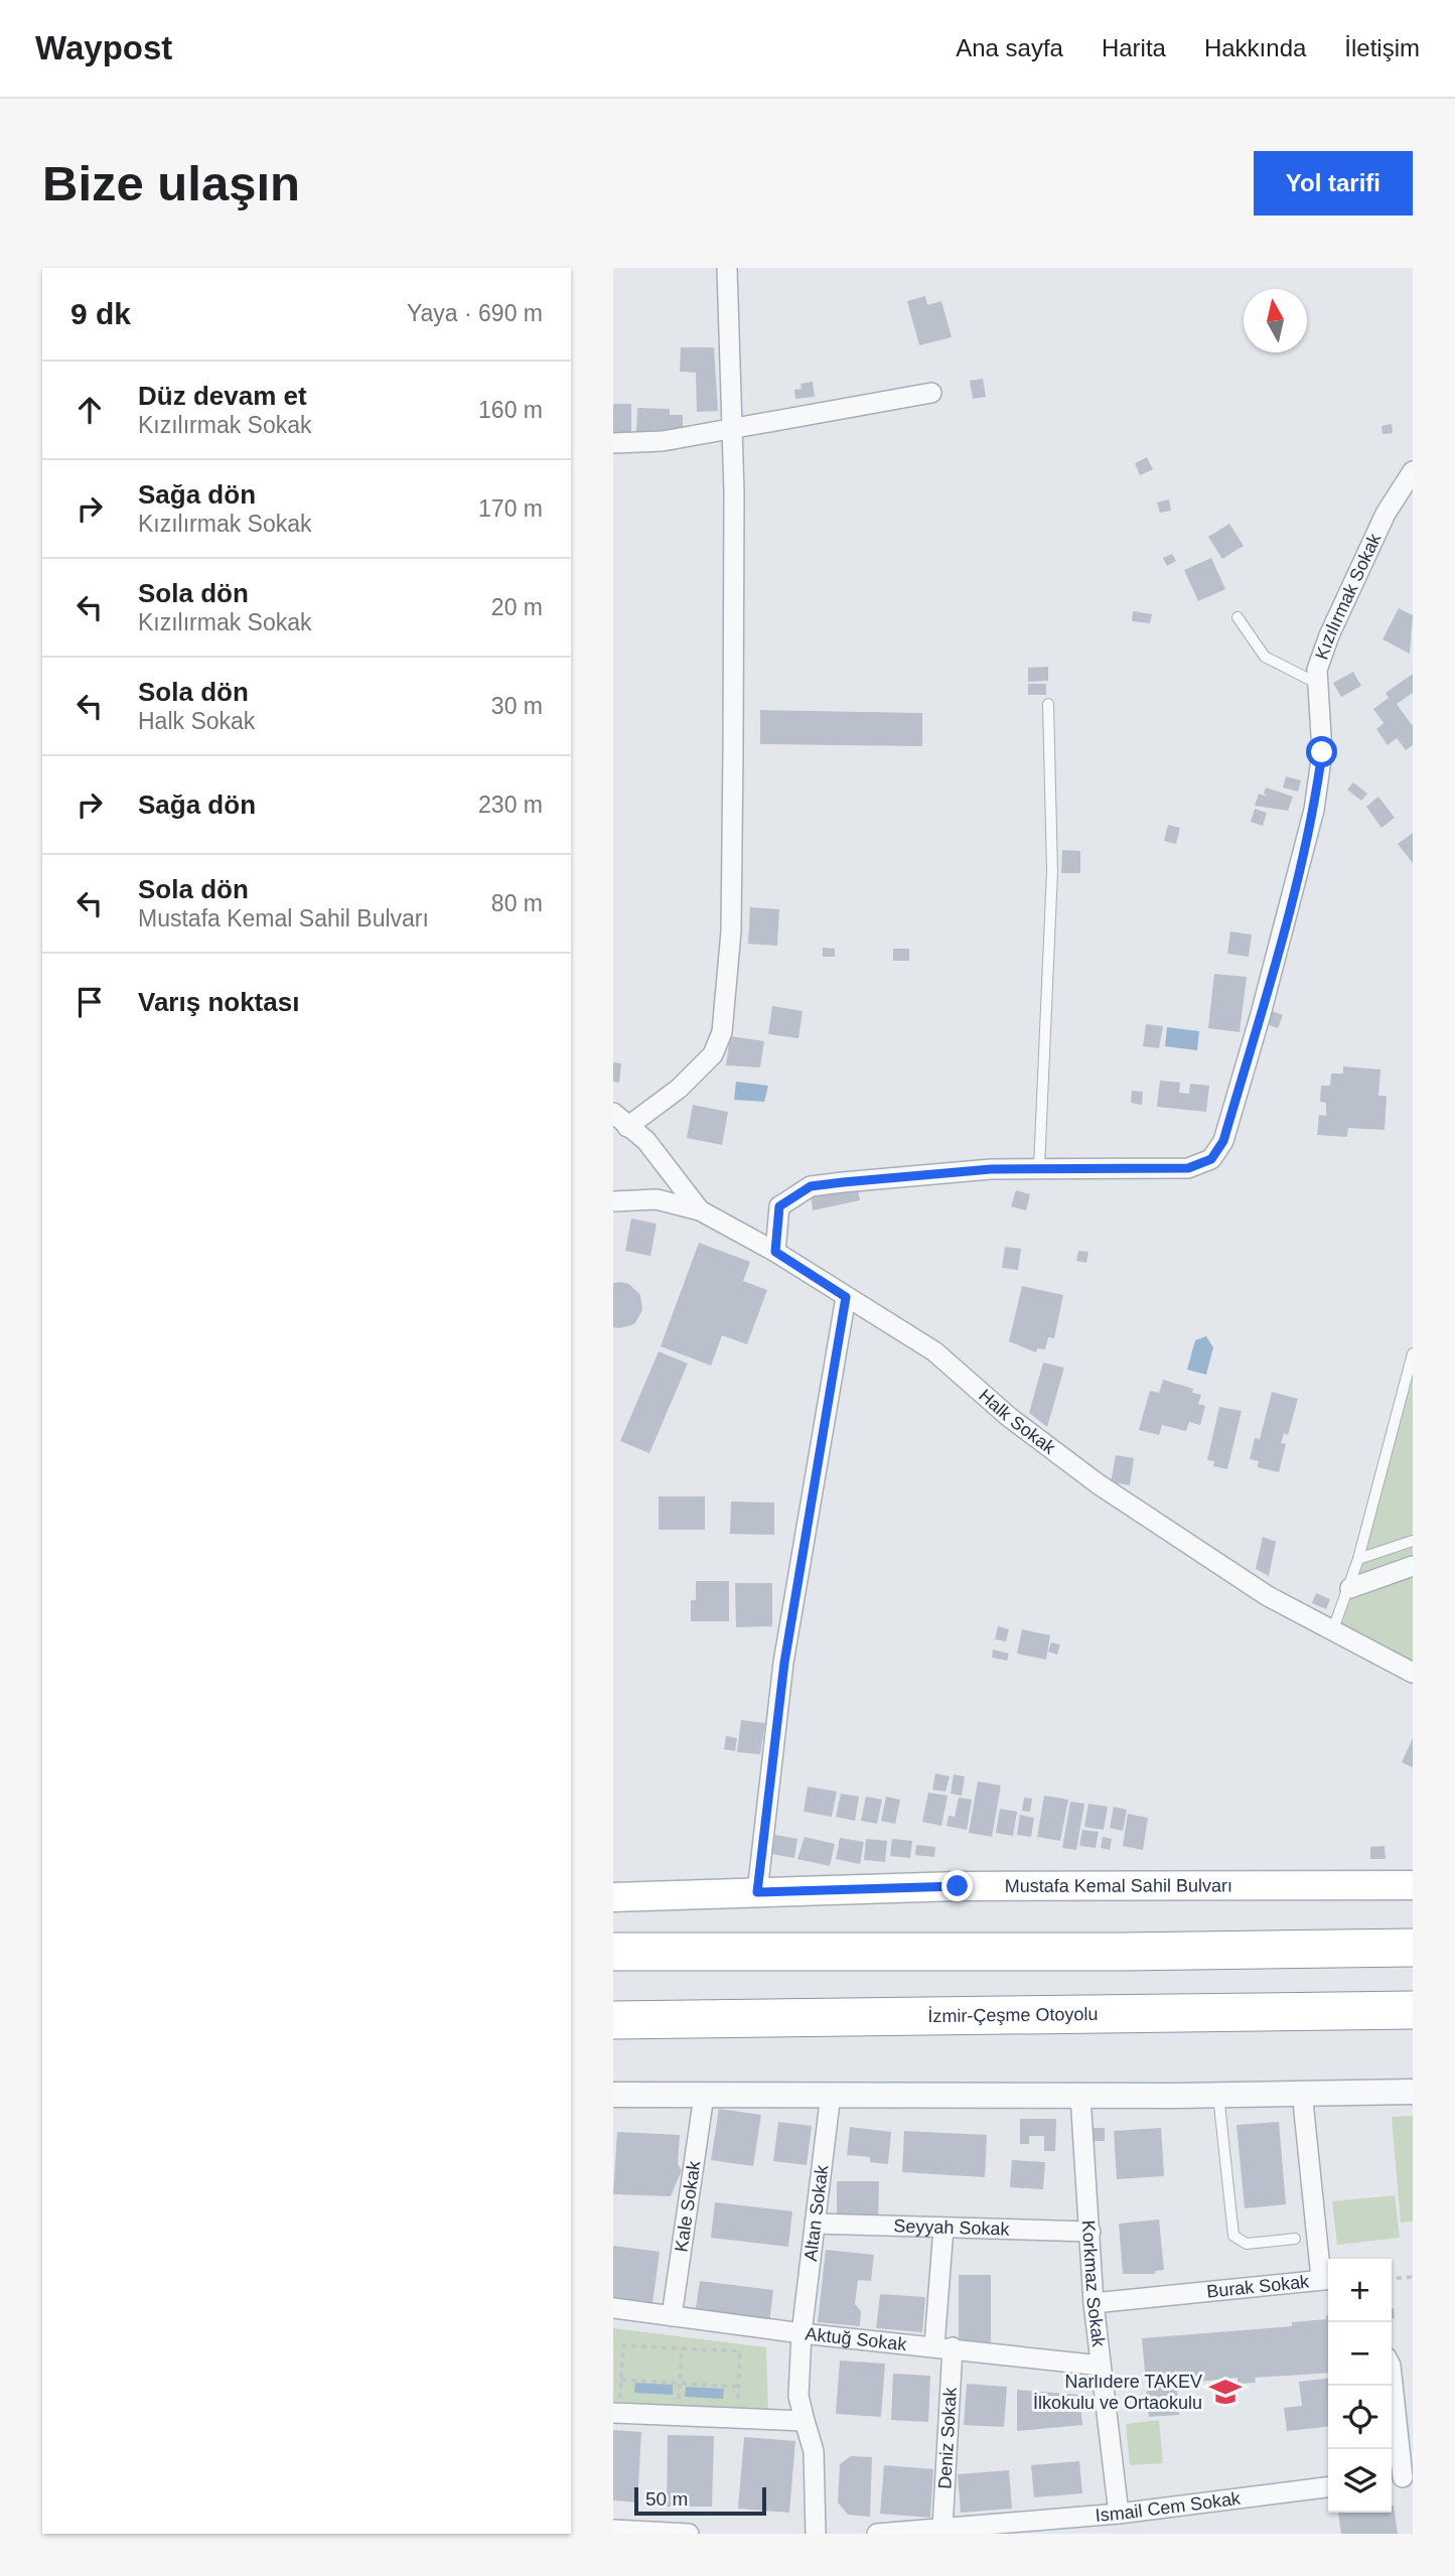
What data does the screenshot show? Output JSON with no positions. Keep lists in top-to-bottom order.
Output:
{
  "streets": {
    "highway": ["İzmir-Çeşme Otoyolu"],
    "main road": ["Mustafa Kemal Sahil Bulvarı"],
    "street": [
      "Kızılırmak Sokak",
      "Halk Sokak",
      "Kale Sokak",
      "Altan Sokak",
      "Seyyah Sokak",
      "Korkmaz Sokak",
      "Burak Sokak",
      "Aktuğ Sokak",
      "Deniz Sokak",
      "Ismail Cem Sokak"
    ]
  },
  "crossings": [
    ["Kızılırmak Sokak", "Halk Sokak"],
    ["Kale Sokak", "Aktuğ Sokak"],
    ["Altan Sokak", "Seyyah Sokak"],
    ["Altan Sokak", "Aktuğ Sokak"],
    ["Seyyah Sokak", "Korkmaz Sokak"],
    ["Seyyah Sokak", "Deniz Sokak"],
    ["Korkmaz Sokak", "Burak Sokak"],
    ["Korkmaz Sokak", "Aktuğ Sokak"],
    ["Korkmaz Sokak", "Ismail Cem Sokak"],
    ["Aktuğ Sokak", "Deniz Sokak"],
    ["Deniz Sokak", "Ismail Cem Sokak"]
  ],
  "places": {
    "school or university": ["Narlıdere TAKEV İlkokulu ve Ortaokulu"]
  },
  "scale_bar": "50 m",
  "north": "top",
  "page": {
    "header": "Waypost",
    "nav": [
      "Ana sayfa",
      "Harita",
      "Hakkında",
      "İletişim"
    ],
    "buttons": "Yol tarifi",
    "title": "Bize ulaşın",
    "heading": ["9 dk", "Yaya · 690 m"],
    "list": [
      ["Düz devam et", "Kızılırmak Sokak", "160 m"],
      ["Sağa dön", "Kızılırmak Sokak", "170 m"],
      ["Sola dön", "Kızılırmak Sokak", "20 m"],
      ["Sola dön", "Halk Sokak", "30 m"],
      ["Sağa dön", "230 m"],
      ["Sola dön", "Mustafa Kemal Sahil Bulvarı", "80 m"],
      "Varış noktası"
    ],
    "map_buttons": ["+", "−"],
    "scale": "50 m"
  }
}
